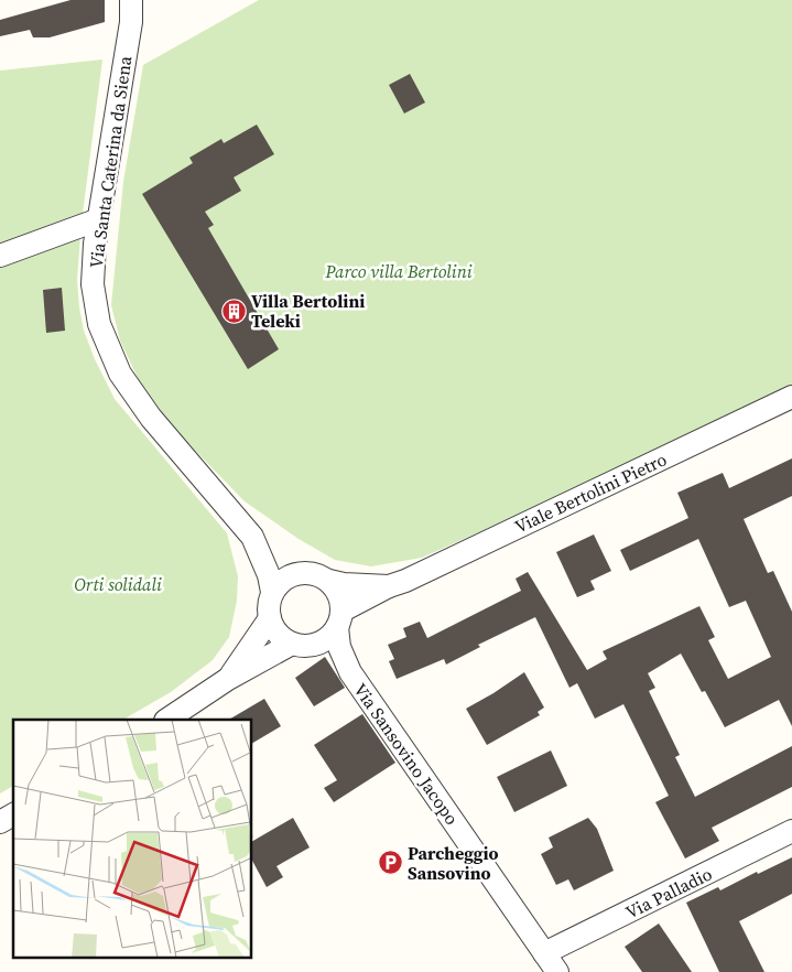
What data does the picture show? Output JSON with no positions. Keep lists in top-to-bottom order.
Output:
{
  "streets": {
    "street": [
      "Via Santa Caterina da Siena",
      "Viale Bertolini Pietro",
      "Via Sansovino Jacopo",
      "Via Palladio"
    ]
  },
  "crossings": [
    ["Via Santa Caterina da Siena", "Viale Bertolini Pietro"],
    ["Via Santa Caterina da Siena", "Via Sansovino Jacopo"],
    ["Viale Bertolini Pietro", "Via Sansovino Jacopo"],
    ["Via Sansovino Jacopo", "Via Palladio"]
  ],
  "parks": ["Parco villa Bertolini", "Orti solidali"],
  "places": {
    "building": ["Villa Bertolini Teleki"],
    "parking": ["Parcheggio Sansovino"]
  }
}
